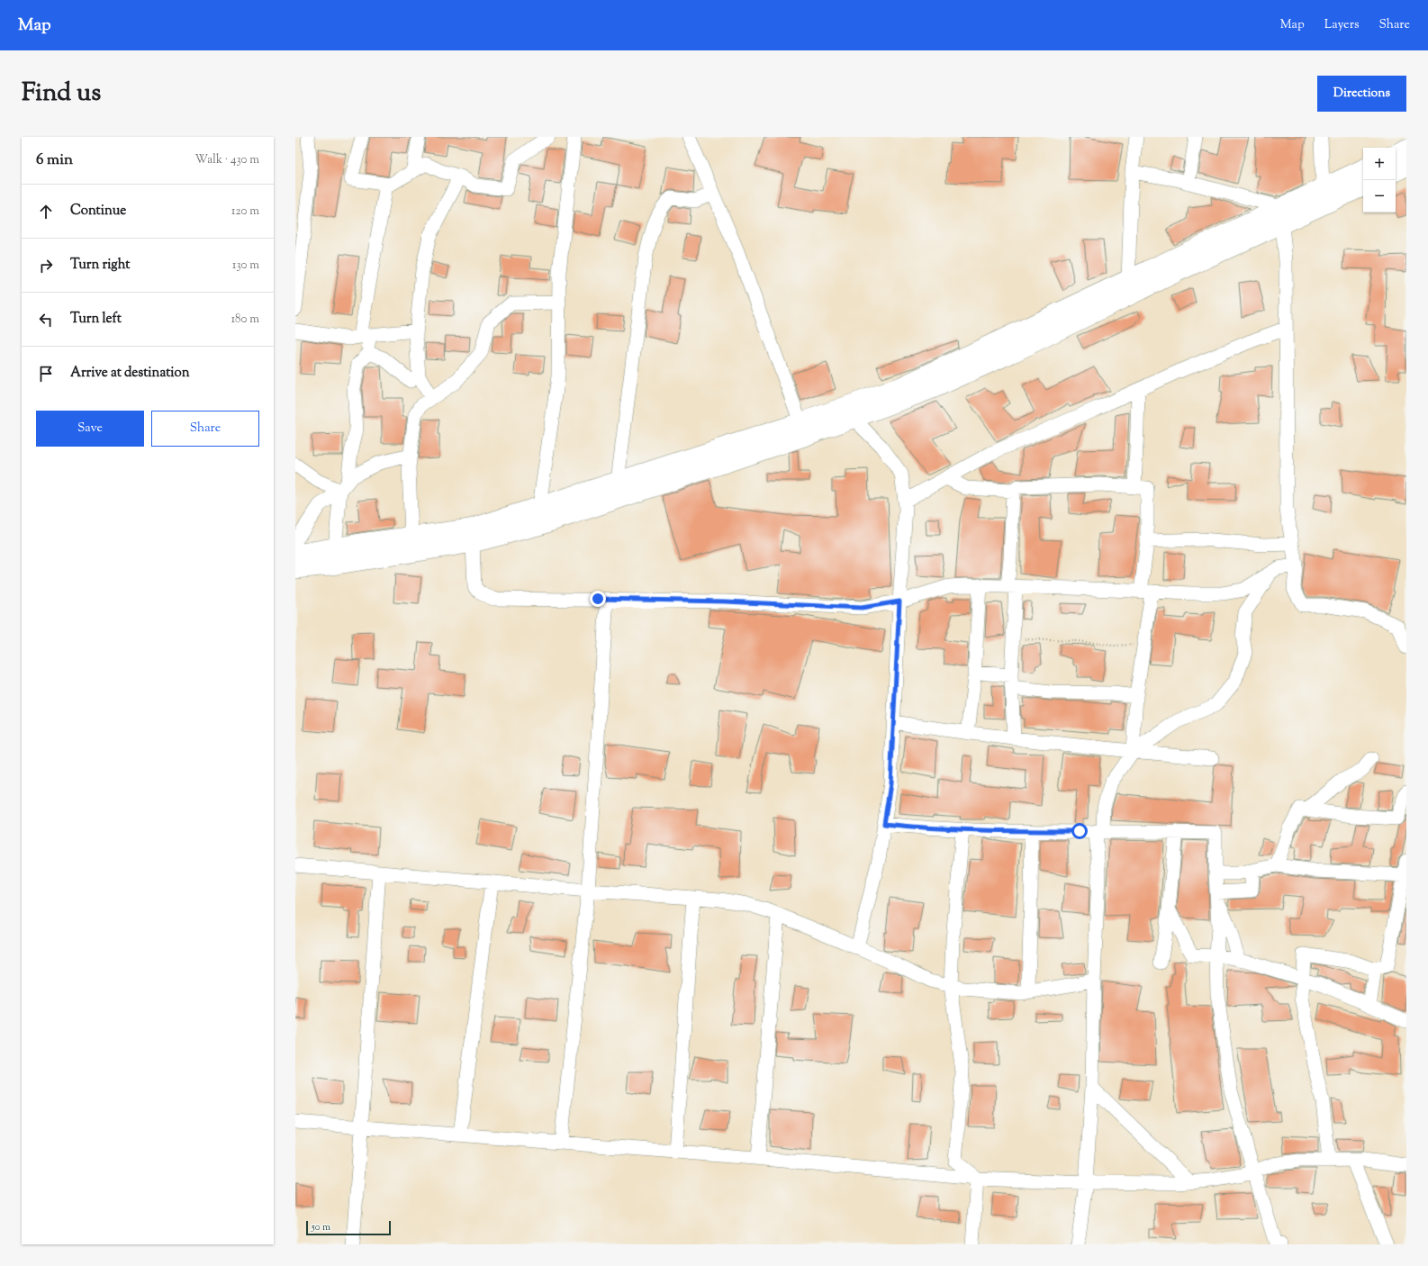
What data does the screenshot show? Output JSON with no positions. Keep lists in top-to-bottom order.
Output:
{
  "scale_bar": "50 m",
  "page": {
    "header": "Map",
    "nav": ["Map", "Layers", "Share"],
    "title": "Find us",
    "buttons": [
      "Directions",
      ["Save", "Share"]
    ],
    "heading": ["6 min", "Walk · 430 m"],
    "map_buttons": ["+", "−"],
    "list": [
      ["Continue", "120 m"],
      ["Turn right", "130 m"],
      ["Turn left", "180 m"],
      "Arrive at destination"
    ],
    "scale": "50 m"
  }
}
